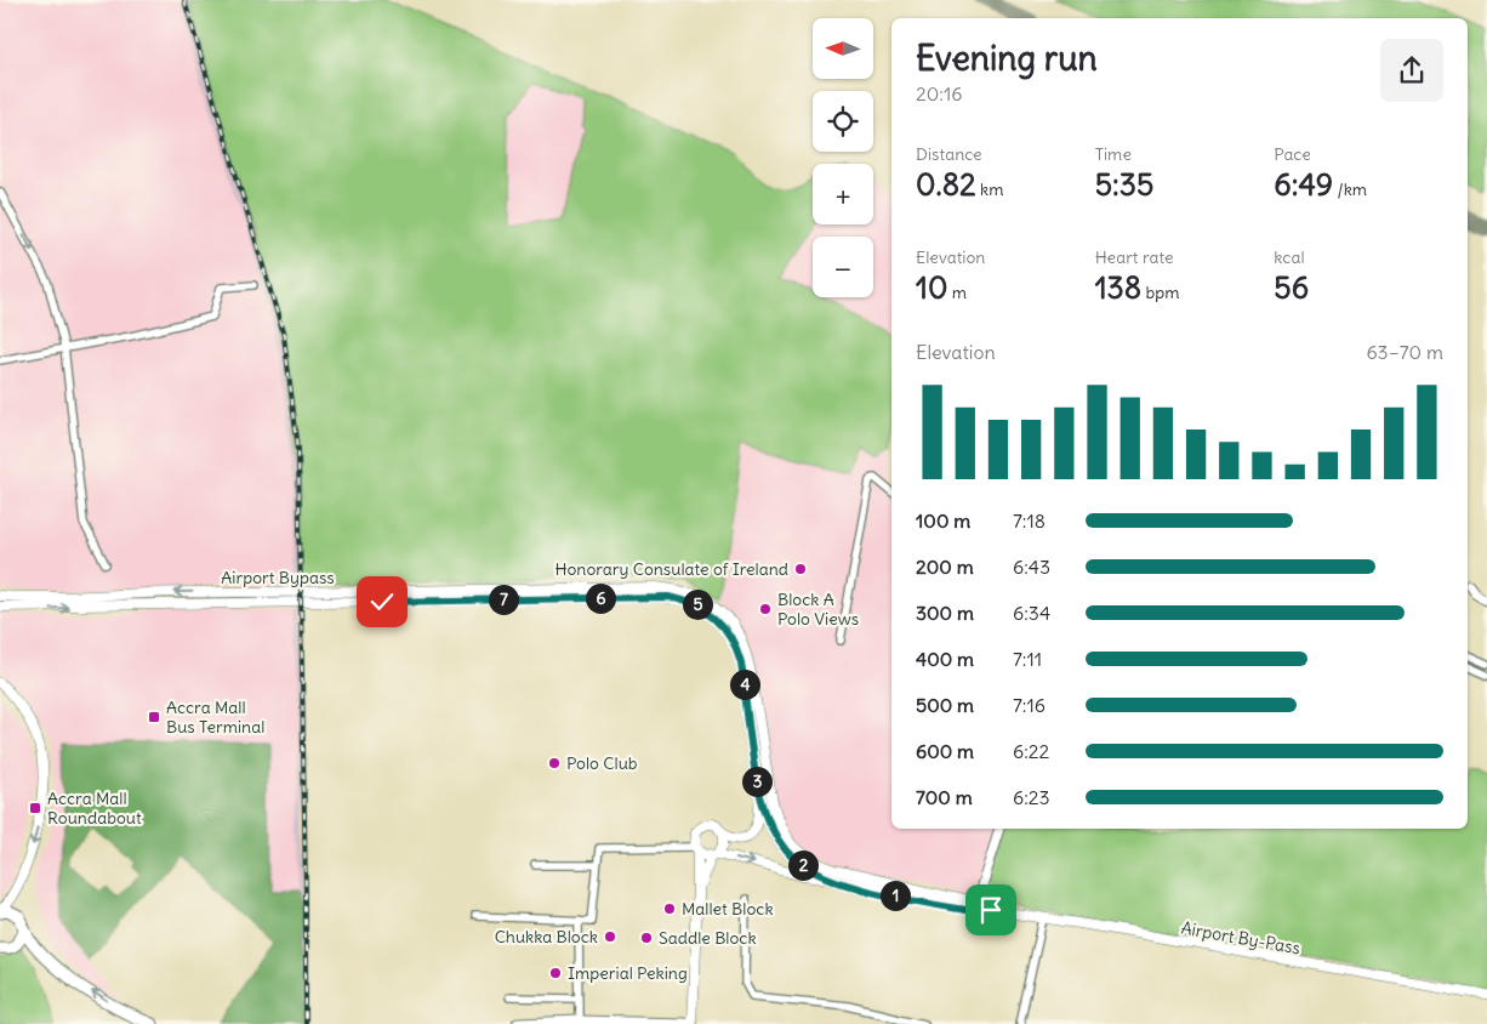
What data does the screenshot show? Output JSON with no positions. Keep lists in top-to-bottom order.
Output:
{
  "streets": {
    "main road": ["Airport Bypass", "Airport By-Pass"]
  },
  "crossings": [
    ["Airport Bypass", "Airport By-Pass"]
  ],
  "places": {
    "other": [
      "Honorary Consulate of Ireland",
      "Block A Polo Views",
      "Polo Club",
      "Mallet Block",
      "Chukka Block",
      "Saddle Block",
      "Imperial Peking"
    ],
    "transit": ["Accra Mall Bus Terminal", "Accra Mall Roundabout"]
  },
  "north": "left",
  "page": {
    "map_buttons": ["+", "−"],
    "heading": ["Evening run", "20:16"],
    "stats": [
      ["Distance", "0.82 km"],
      ["Time", "5:35"],
      ["Pace", "6:49 /km"],
      ["Elevation", "10 m"],
      ["Heart rate", "138 bpm"],
      ["kcal", "56"]
    ],
    "chart": ["Elevation", "63–70 m"],
    "list": [
      {
        "name": "100 m",
        "note": "7:18"
      },
      {
        "name": "200 m",
        "note": "6:43"
      },
      {
        "name": "300 m",
        "note": "6:34"
      },
      {
        "name": "400 m",
        "note": "7:11"
      },
      {
        "name": "500 m",
        "note": "7:16"
      },
      {
        "name": "600 m",
        "note": "6:22"
      },
      {
        "name": "700 m",
        "note": "6:23"
      }
    ],
    "pins": [
      "6",
      "7",
      "5",
      "4",
      "3",
      "2",
      "1"
    ]
  }
}
